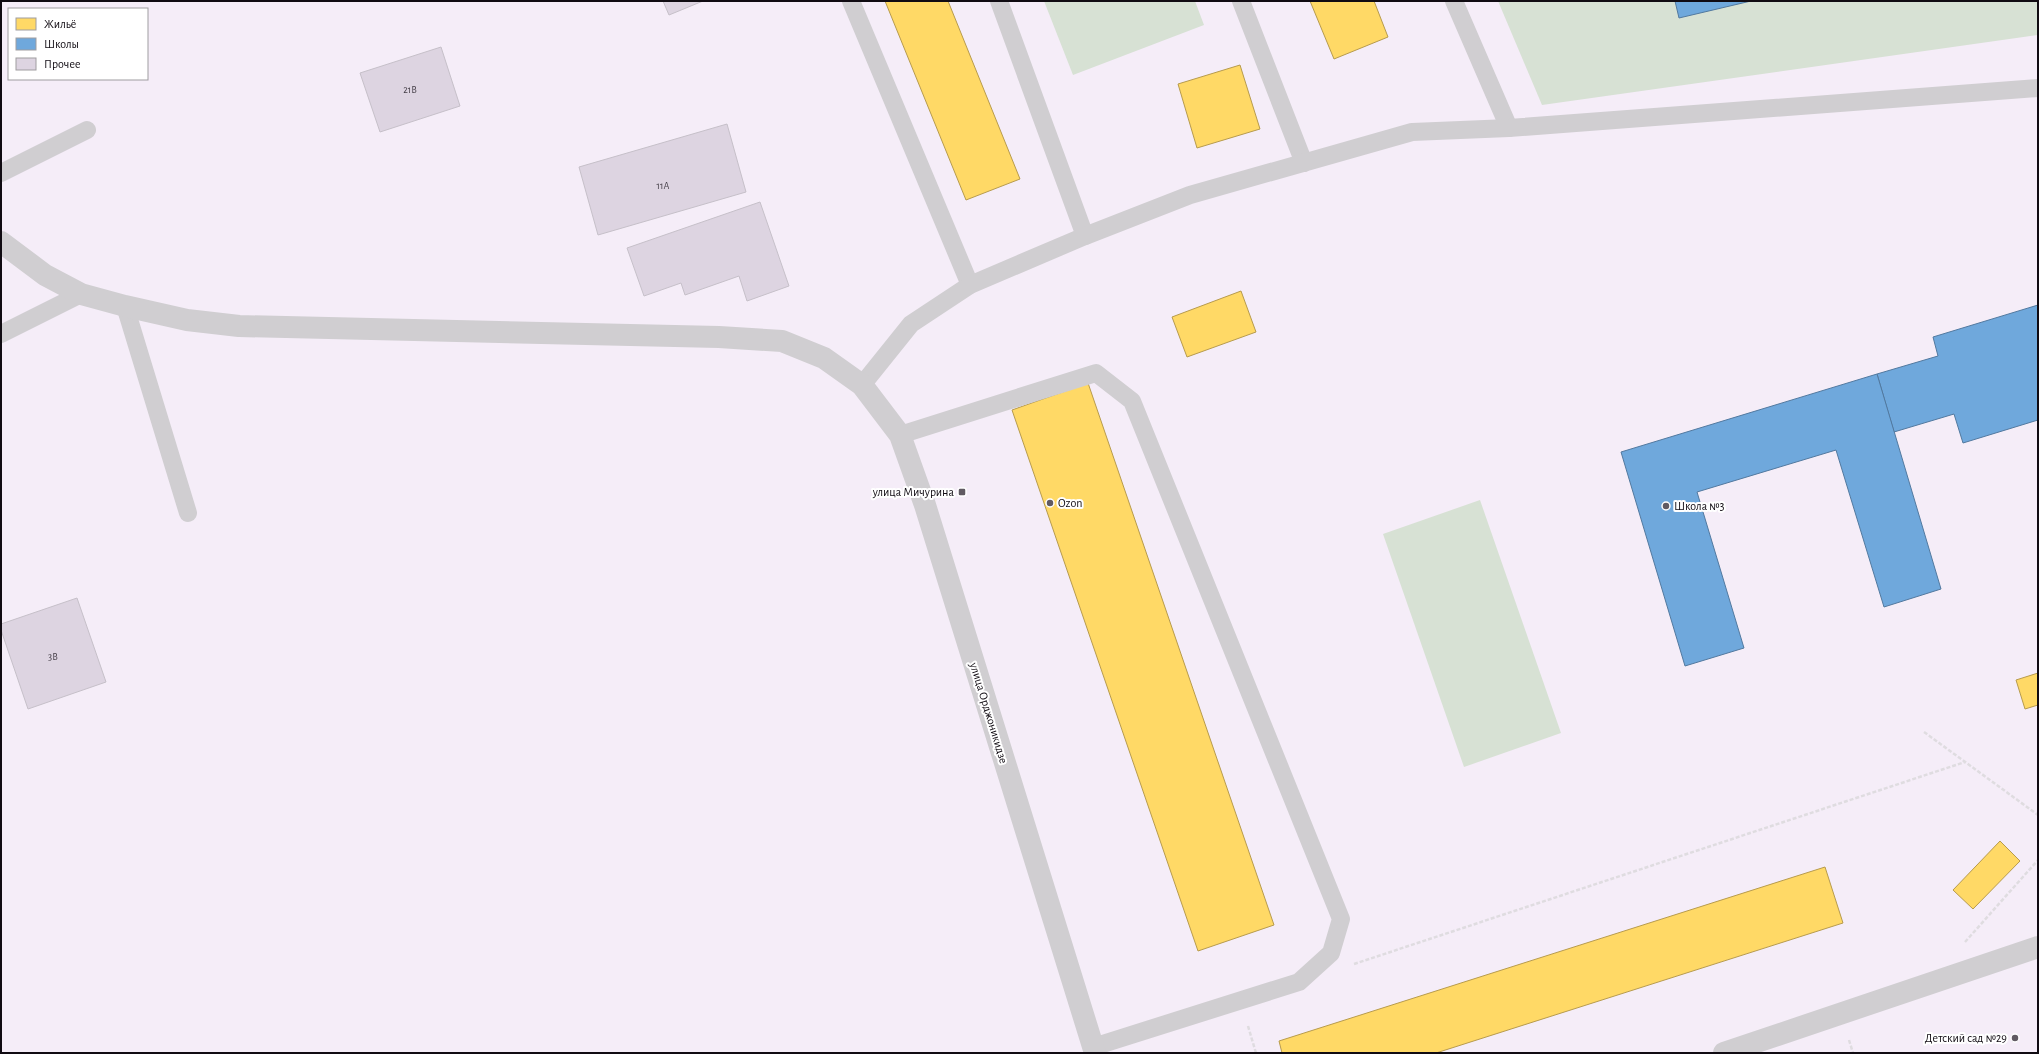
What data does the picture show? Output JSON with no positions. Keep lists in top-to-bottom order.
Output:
{
  "streets": {
    "street": ["улица Орджоникидзе"]
  },
  "places": {
    "transit": ["улица Мичурина"],
    "other": ["Ozon", "Школа №3", "Детский сад №29"]
  },
  "house_numbers": ["21В", "11А", "3В"],
  "legend": ["Жильё", "Школы", "Прочее"]
}
